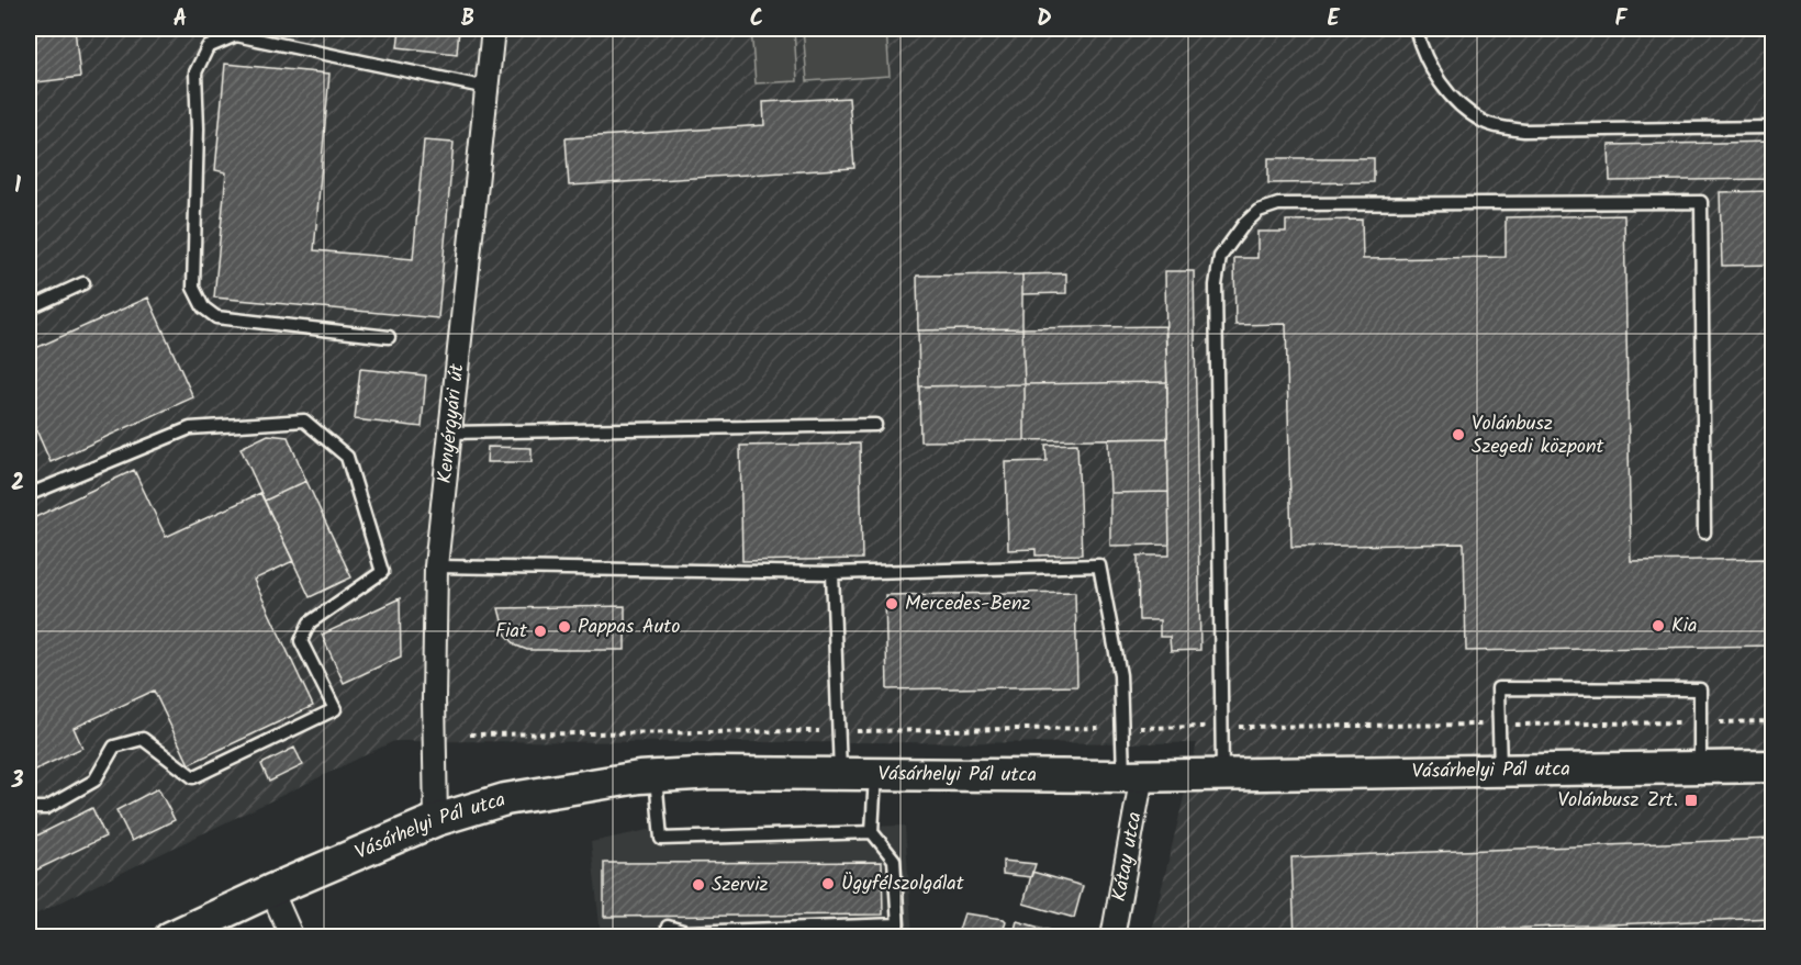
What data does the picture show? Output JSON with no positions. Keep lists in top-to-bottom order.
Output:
{
  "streets": {
    "main road": ["Vásárhelyi Pál utca"],
    "street": ["Kenyérgyári út", "Kátay utca"]
  },
  "crossings": [
    ["Kenyérgyári út", "Vásárhelyi Pál utca"],
    ["Vásárhelyi Pál utca", "Kátay utca"]
  ],
  "places": {
    "other": [
      "Volánbusz Szegedi központ",
      "Mercedes-Benz",
      "Kia",
      "Pappas Auto",
      "Fiat",
      "Ügyfélszolgálat",
      "Szerviz"
    ],
    "transit": ["Volánbusz Zrt."]
  },
  "grid": {
    "columns": [
      "A",
      "B",
      "C",
      "D",
      "E",
      "F"
    ],
    "rows": ["1", "2", "3"]
  }
}
